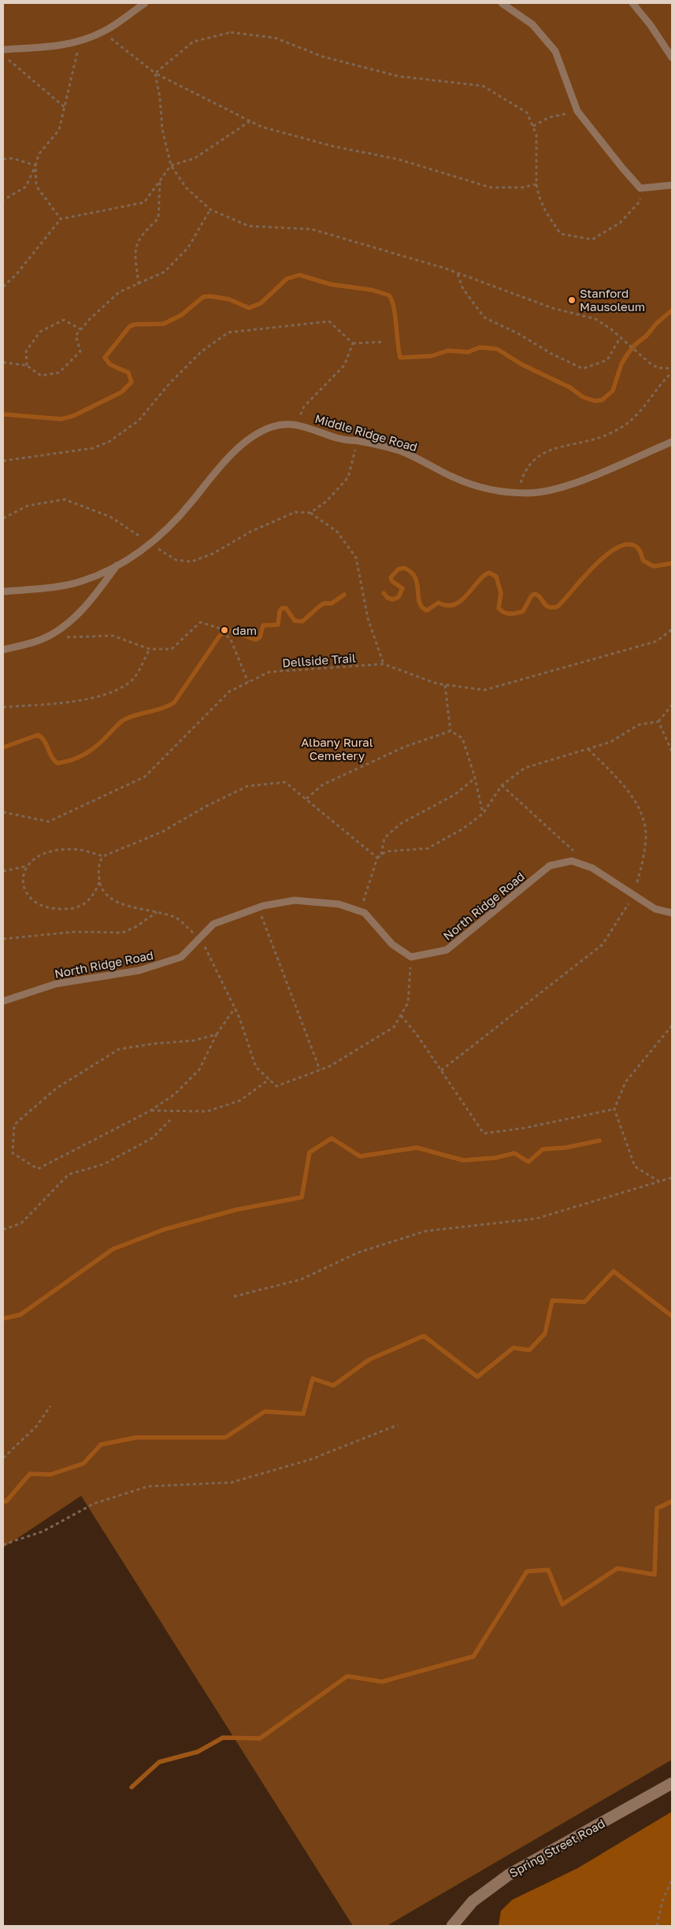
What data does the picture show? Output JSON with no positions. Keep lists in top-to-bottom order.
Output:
{
  "streets": {
    "street": ["Spring Street Road"],
    "lane": ["Middle Ridge Road", "North Ridge Road"],
    "path": ["Dellside Trail"]
  },
  "parks": ["Albany Rural Cemetery"],
  "places": ["Stanford Mausoleum", "dam"]
}
